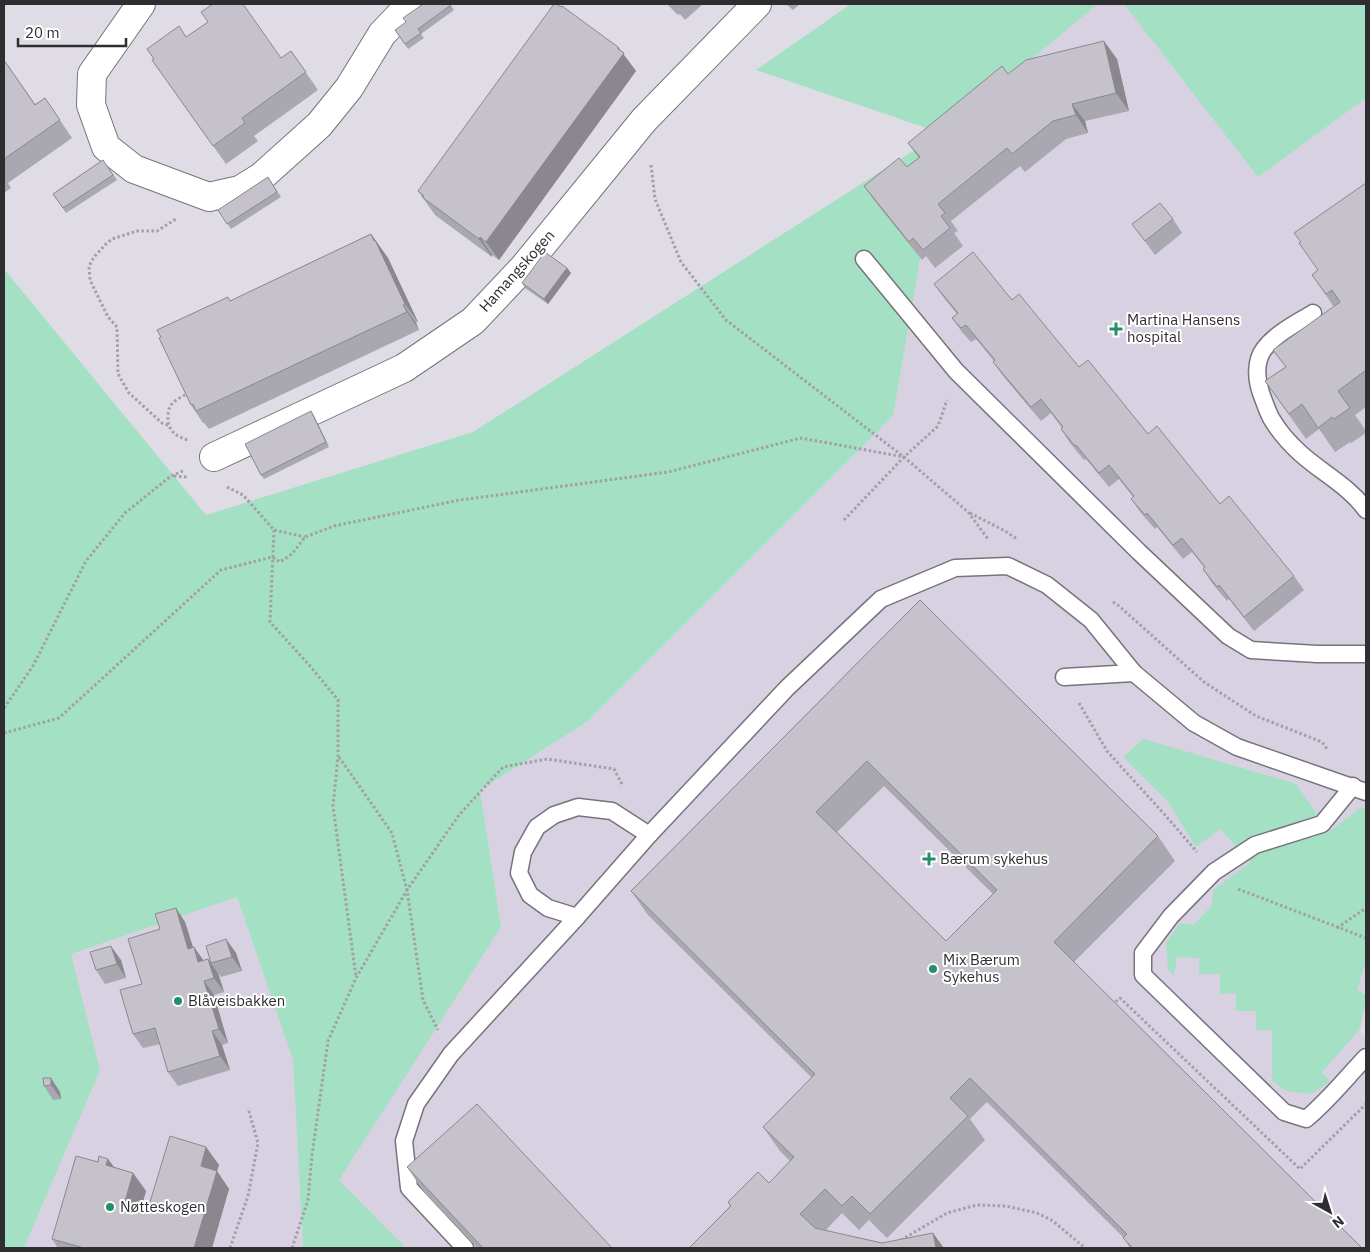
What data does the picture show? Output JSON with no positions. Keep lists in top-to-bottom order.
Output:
{
  "streets": {
    "street": ["Hamangskogen"]
  },
  "places": {
    "health": ["Martina Hansens hospital", "Bærum sykehus"],
    "other": ["Mix Bærum Sykehus", "Blåveisbakken", "Nøtteskogen"]
  },
  "scale_bar": "20 m",
  "north": "bottom right"
}
